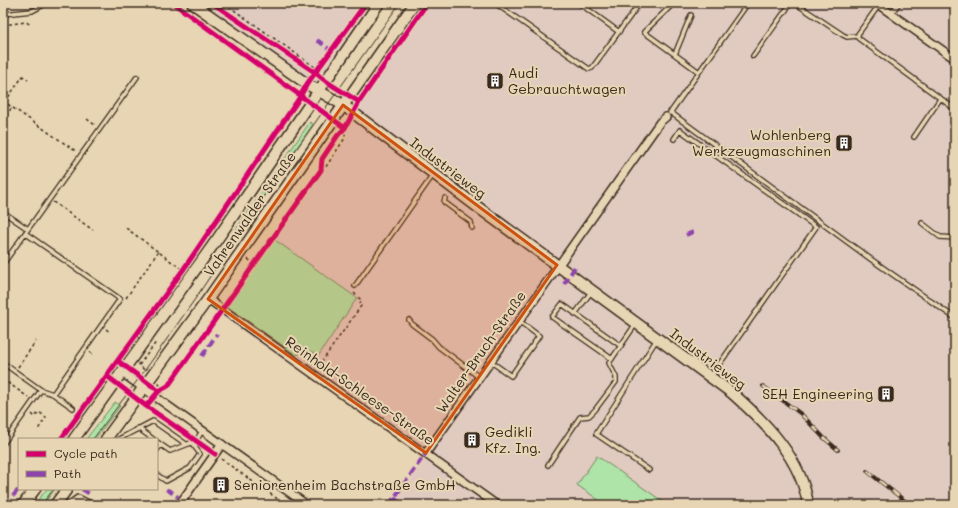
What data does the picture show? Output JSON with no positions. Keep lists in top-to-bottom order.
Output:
{
  "streets": {
    "main road": ["Industrieweg", "Vahrenwalder Straße"],
    "street": ["Walter-Bruch-Straße", "Reinhold-Schleese-Straße"]
  },
  "crossings": [
    ["Industrieweg", "Vahrenwalder Straße"],
    ["Industrieweg", "Walter-Bruch-Straße"],
    ["Vahrenwalder Straße", "Reinhold-Schleese-Straße"],
    ["Walter-Bruch-Straße", "Reinhold-Schleese-Straße"]
  ],
  "places": {
    "building": [
      "Audi Gebrauchtwagen",
      "Wohlenberg Werkzeugmaschinen",
      "SEH Engineering",
      "Gedikli Kfz. Ing.",
      "Seniorenheim Bachstraße GmbH"
    ]
  },
  "legend": ["Cycle path", "Path"]
}
